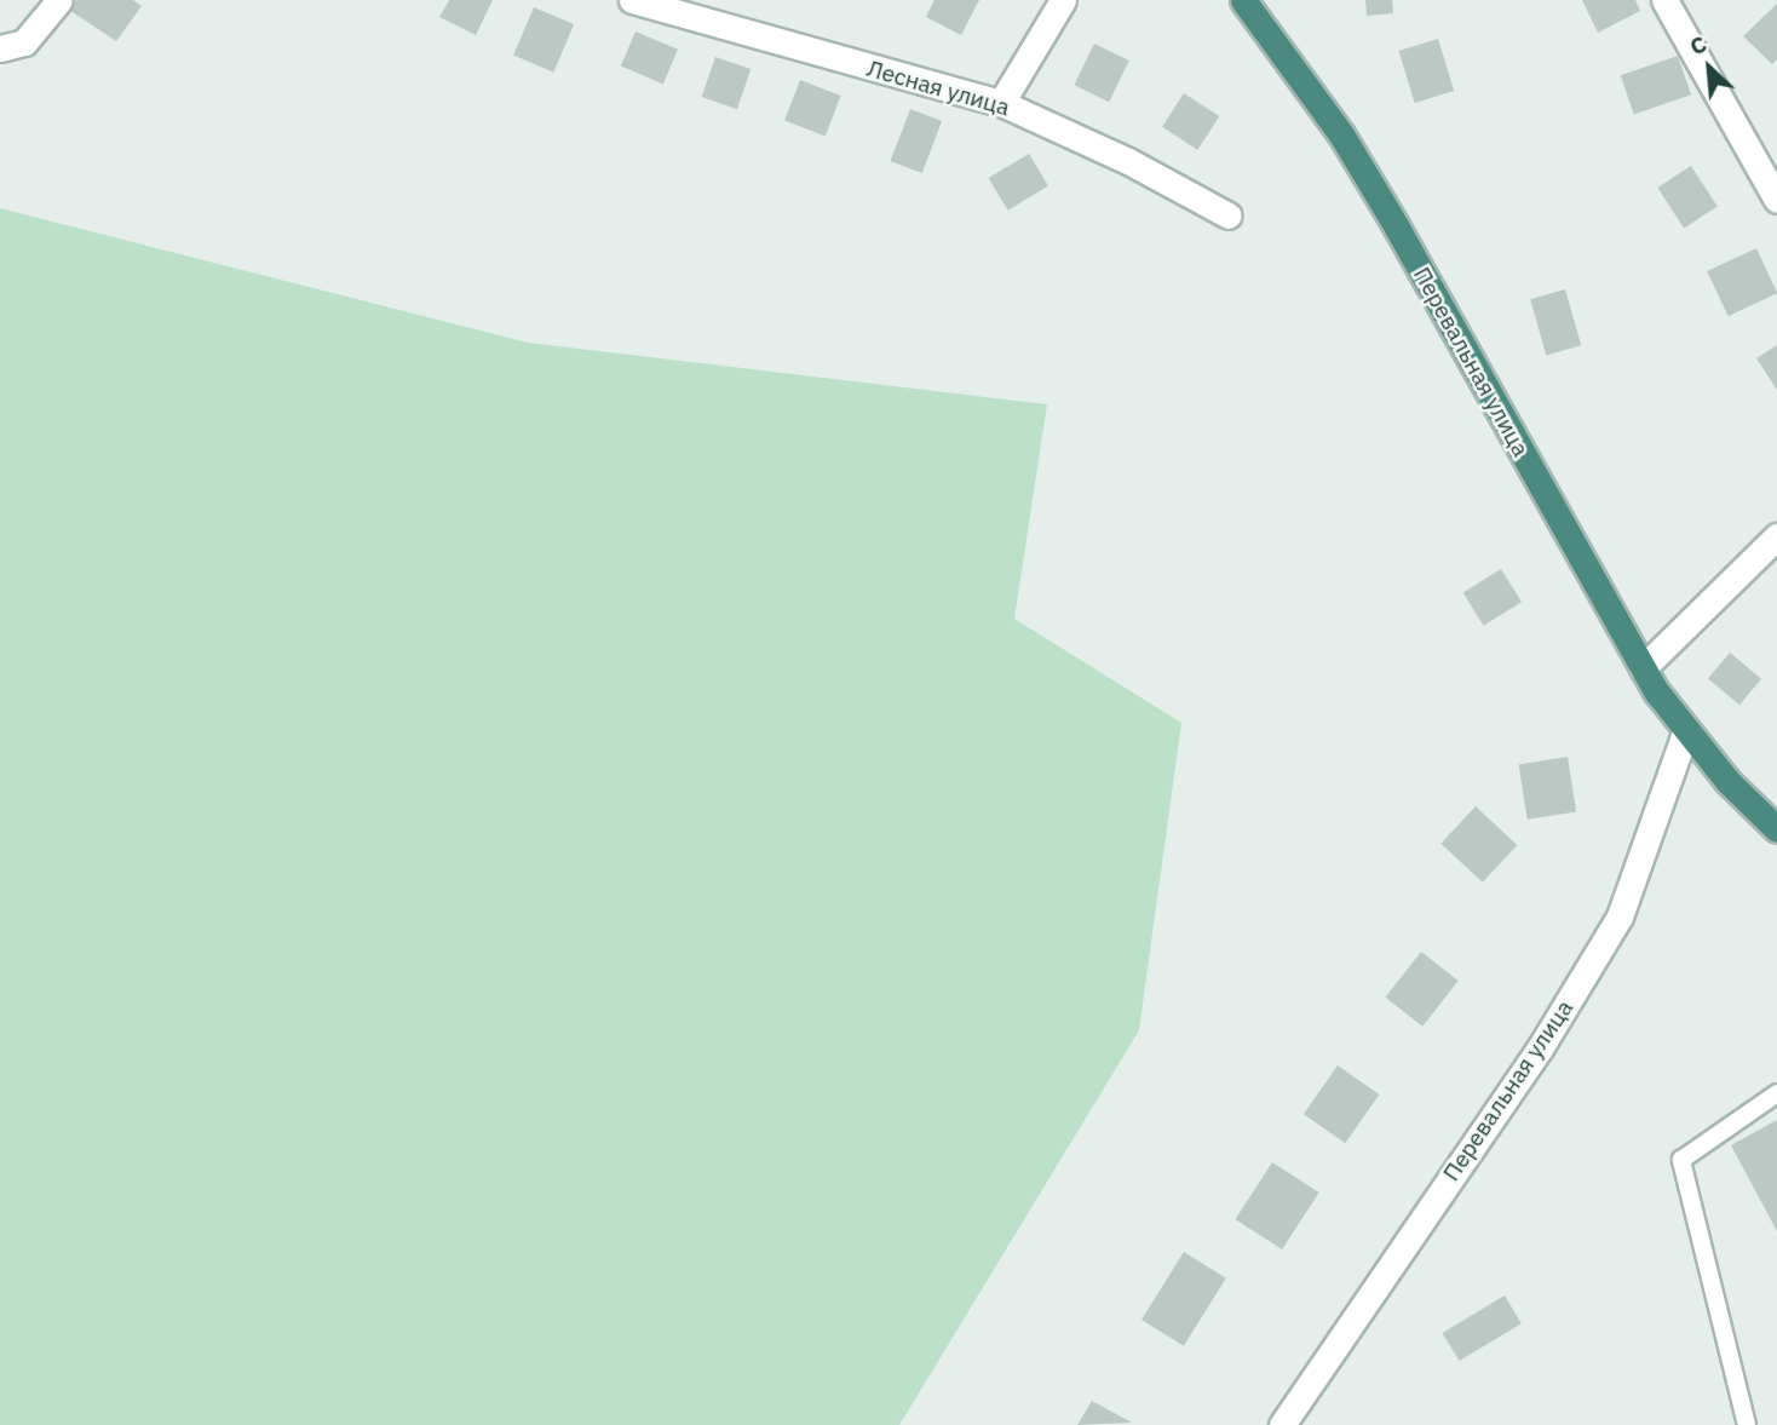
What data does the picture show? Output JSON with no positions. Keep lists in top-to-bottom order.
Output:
{
  "streets": {
    "highway": ["Перевальная улица"],
    "street": ["Лесная улица"]
  },
  "north": "top left"
}
